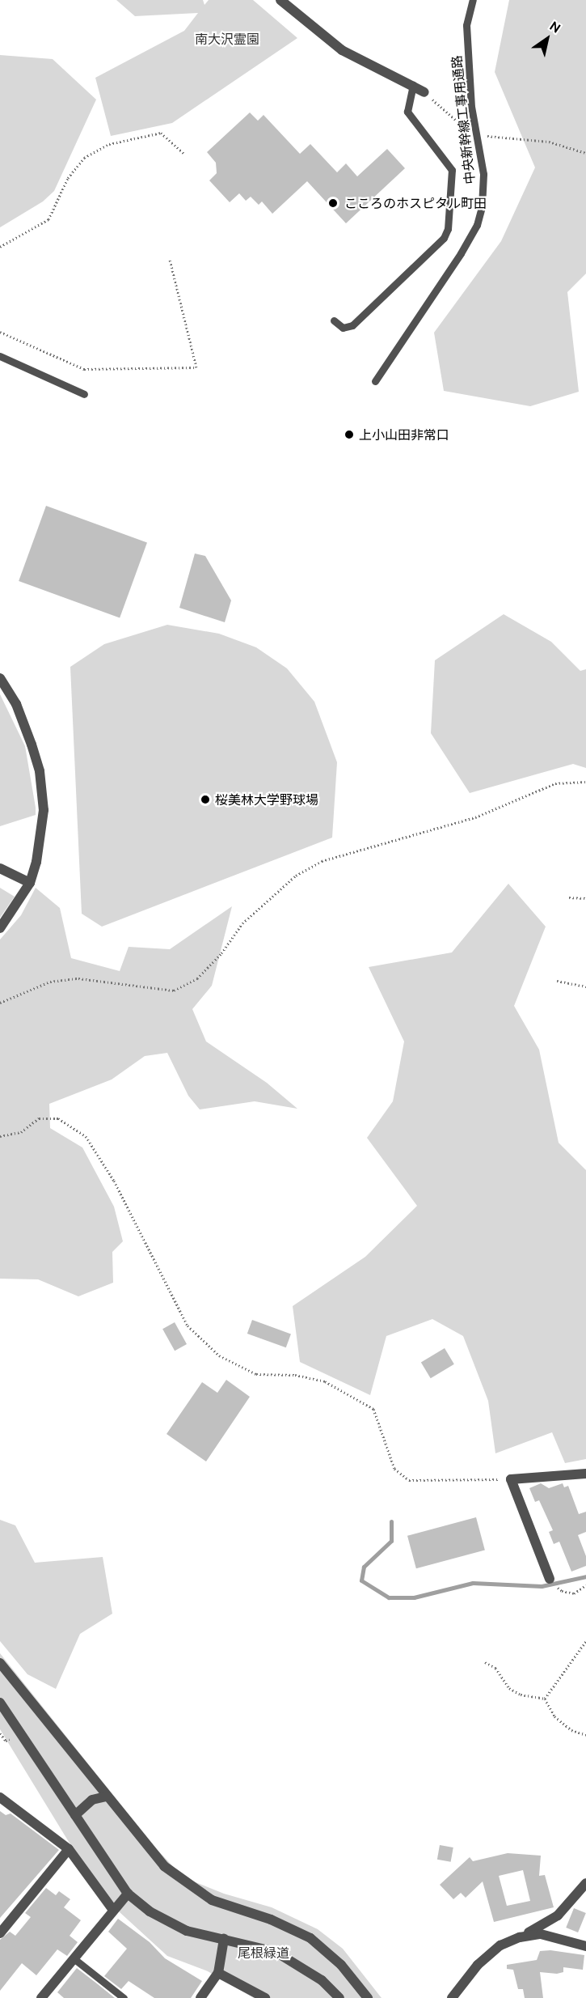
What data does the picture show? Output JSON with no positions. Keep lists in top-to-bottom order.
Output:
{
  "streets": {
    "lane": ["中央新幹線工事用通路"]
  },
  "parks": ["南大沢霊園", "尾根緑道"],
  "places": ["こころのホスピタル町田", "上小山田非常口", "桜美林大学野球場"],
  "north": "top right"
}
